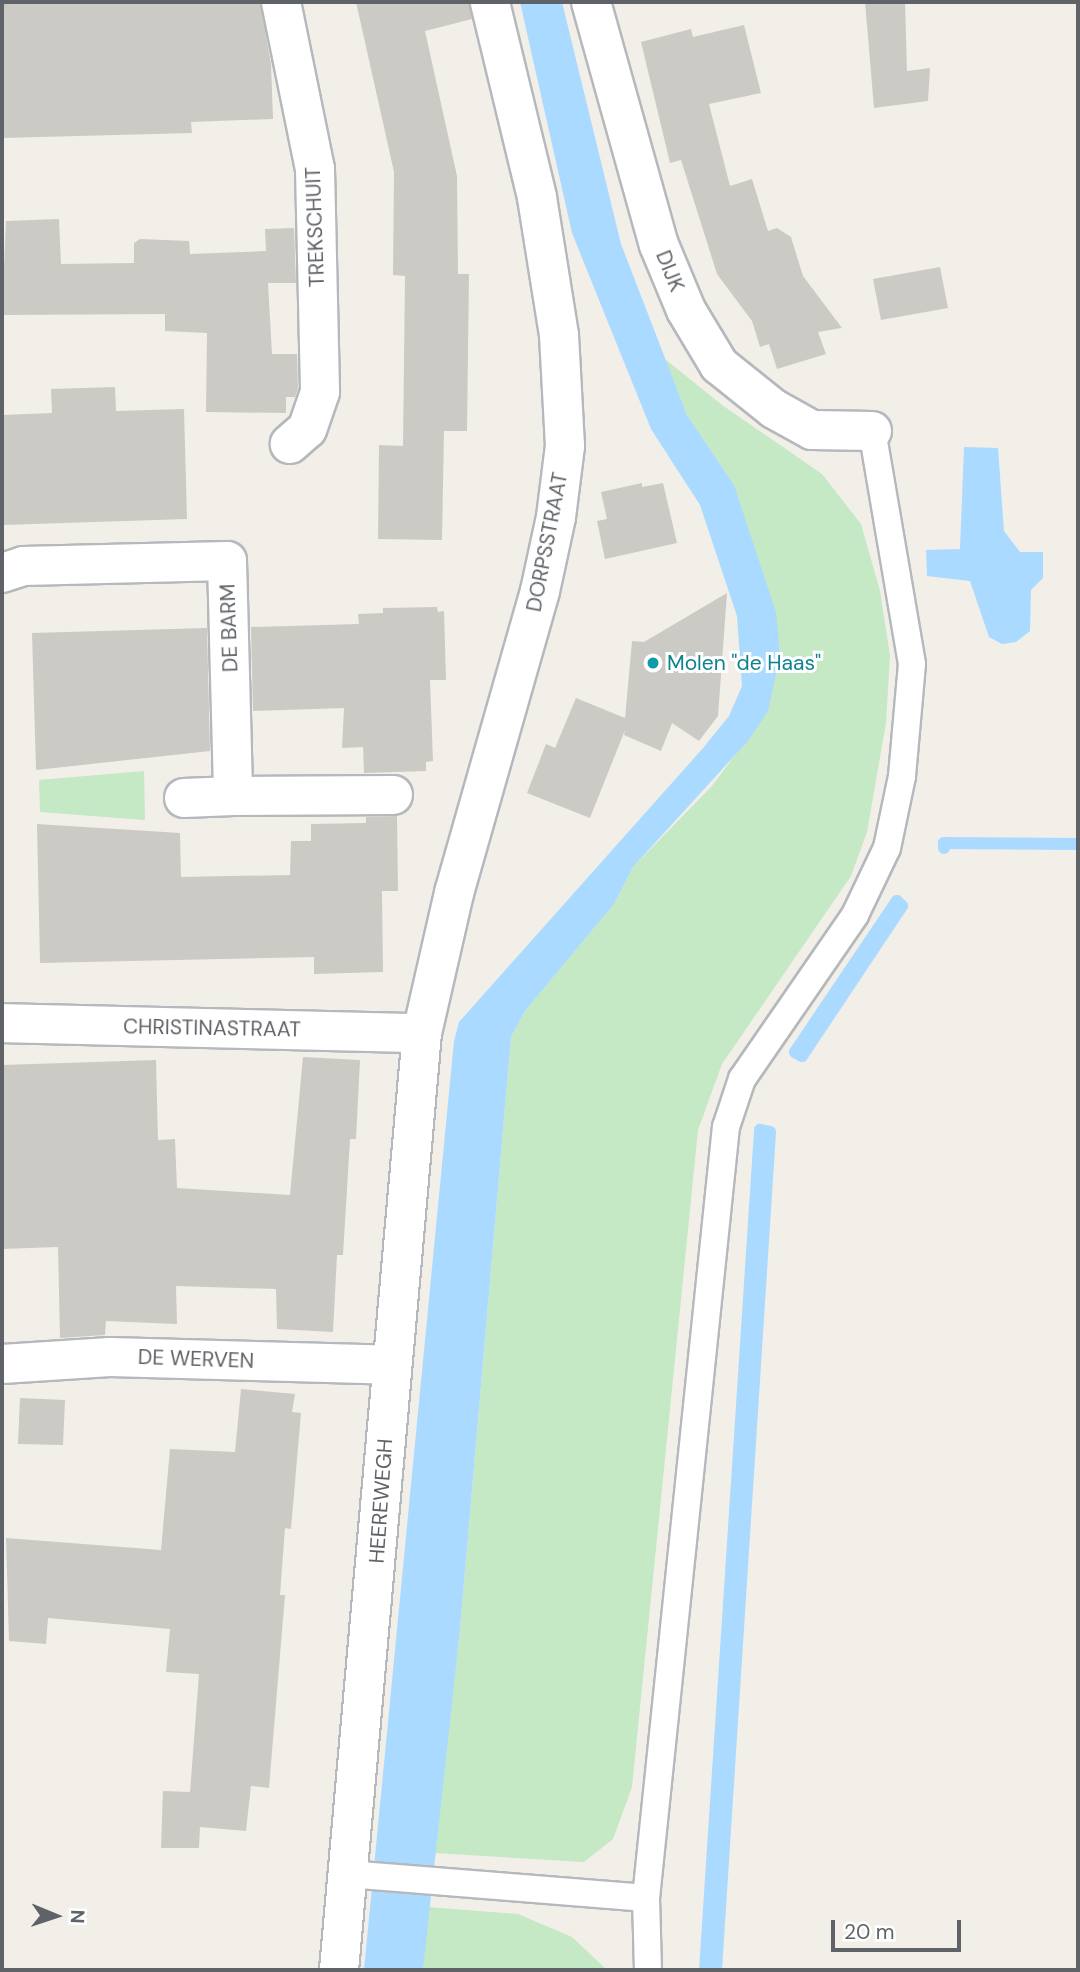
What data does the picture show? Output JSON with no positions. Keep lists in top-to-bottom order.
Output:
{
  "streets": {
    "street": [
      "TREKSCHUIT",
      "DIJK",
      "DORPSSTRAAT",
      "DE BARM",
      "CHRISTINASTRAAT",
      "DE WERVEN",
      "HEEREWEGH"
    ]
  },
  "crossings": [
    ["DORPSSTRAAT", "CHRISTINASTRAAT"],
    ["DORPSSTRAAT", "HEEREWEGH"],
    ["CHRISTINASTRAAT", "HEEREWEGH"],
    ["DE WERVEN", "HEEREWEGH"]
  ],
  "places": ["Molen \"de Haas\""],
  "scale_bar": "20 m",
  "north": "right"
}
